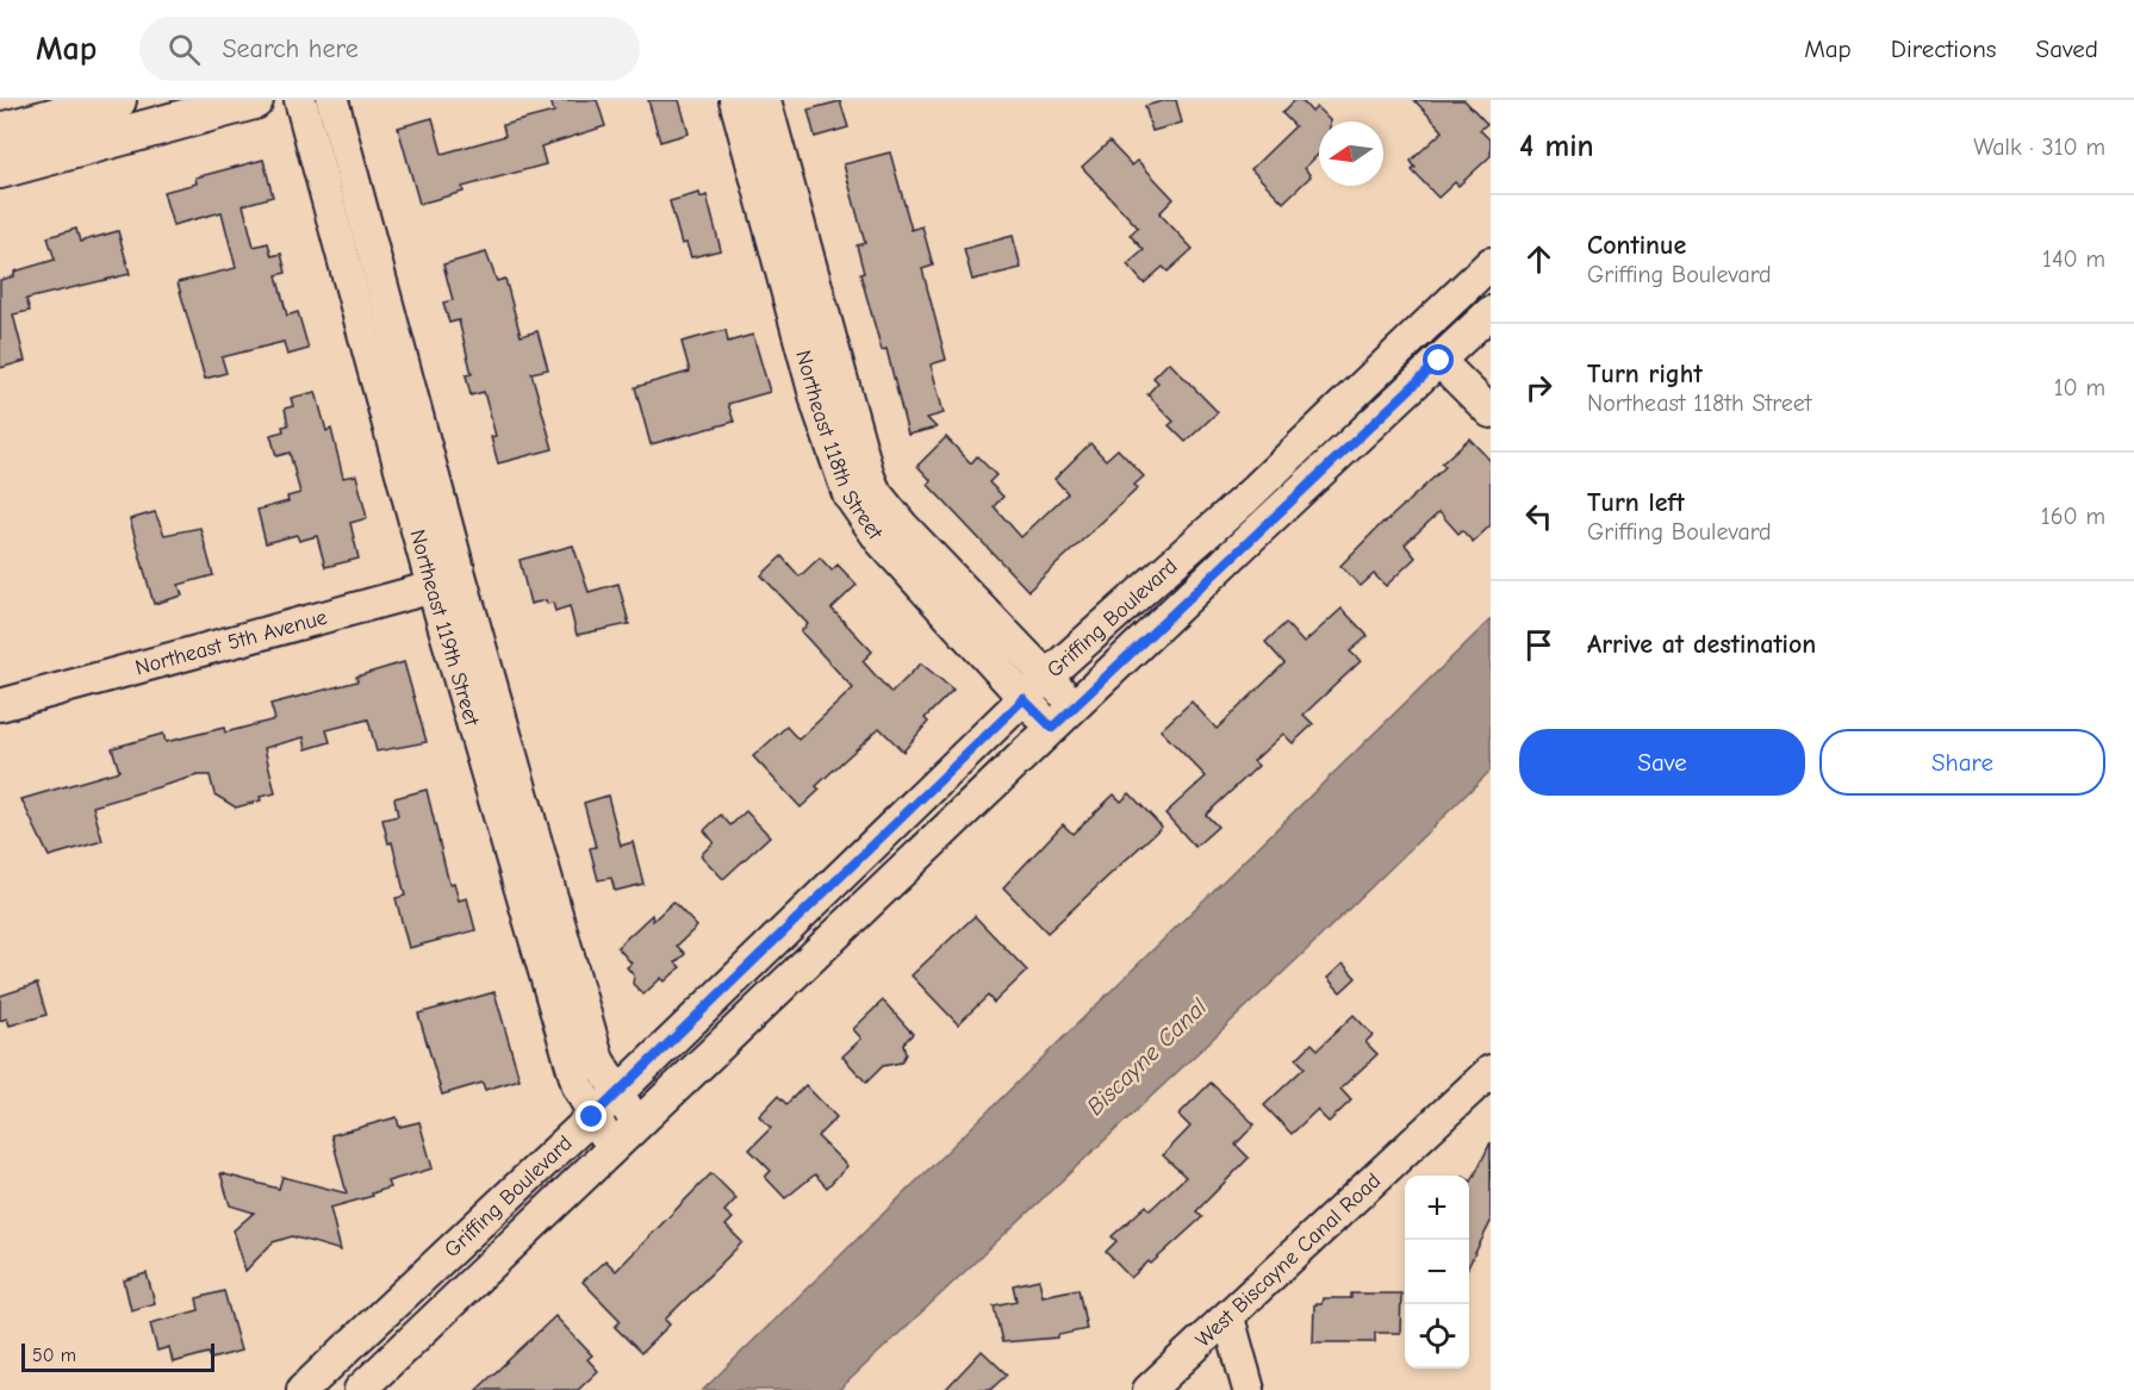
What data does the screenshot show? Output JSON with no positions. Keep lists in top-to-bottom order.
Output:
{
  "streets": {
    "street": [
      "Northeast 118th Street",
      "Griffing Boulevard",
      "Northeast 119th Street",
      "Northeast 5th Avenue",
      "West Biscayne Canal Road"
    ]
  },
  "crossings": [
    ["Northeast 118th Street", "Griffing Boulevard"],
    ["Griffing Boulevard", "Northeast 119th Street"],
    ["Northeast 119th Street", "Northeast 5th Avenue"]
  ],
  "water": ["Biscayne Canal"],
  "scale_bar": "50 m",
  "north": "left",
  "page": {
    "header": "Map",
    "search": "Search here",
    "nav": ["Map", "Directions", "Saved"],
    "heading": ["4 min", "Walk · 310 m"],
    "list": [
      ["Continue", "Griffing Boulevard", "140 m"],
      ["Turn right", "Northeast 118th Street", "10 m"],
      ["Turn left", "Griffing Boulevard", "160 m"],
      "Arrive at destination"
    ],
    "buttons": ["Save", "Share"],
    "map_buttons": ["+", "−"],
    "scale": "50 m"
  }
}
